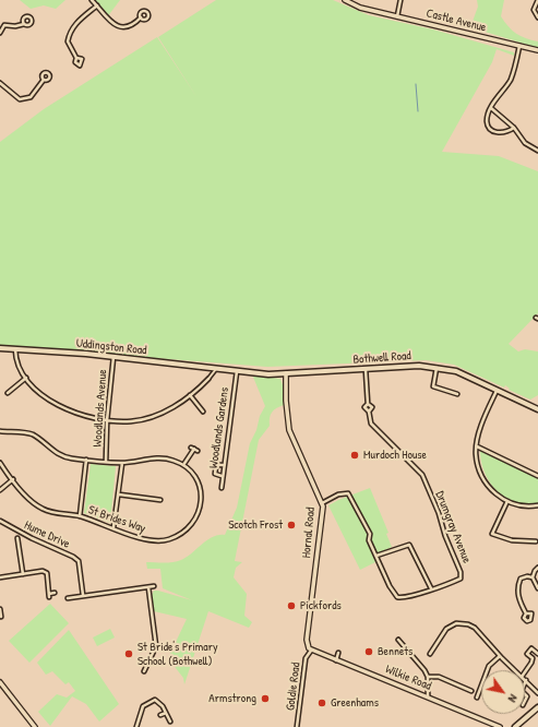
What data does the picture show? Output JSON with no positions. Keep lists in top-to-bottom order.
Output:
{
  "streets": {
    "main road": ["Uddingston Road", "Bothwell Road"],
    "street": [
      "Castle Avenue",
      "Woodlands Avenue",
      "Woodlands Gardens",
      "St Brides Way",
      "Drumgray Avenue",
      "Hornal Road",
      "Hume Drive",
      "Wilkie Road",
      "Goldie Road"
    ]
  },
  "crossings": [
    ["Uddingston Road", "Bothwell Road"],
    ["Uddingston Road", "Woodlands Avenue"],
    ["Bothwell Road", "Woodlands Gardens"],
    ["Bothwell Road", "Drumgray Avenue"],
    ["Bothwell Road", "Hornal Road"],
    ["Drumgray Avenue", "Hornal Road"],
    ["Hornal Road", "Wilkie Road"],
    ["Hornal Road", "Goldie Road"],
    ["Wilkie Road", "Goldie Road"]
  ],
  "places": [
    "Murdoch House",
    "Scotch Frost",
    "Pickfords",
    "Bennets",
    "St Bride's Primary School (Bothwell)",
    "Armstrong",
    "Greenhams"
  ],
  "north": "bottom right"
}
